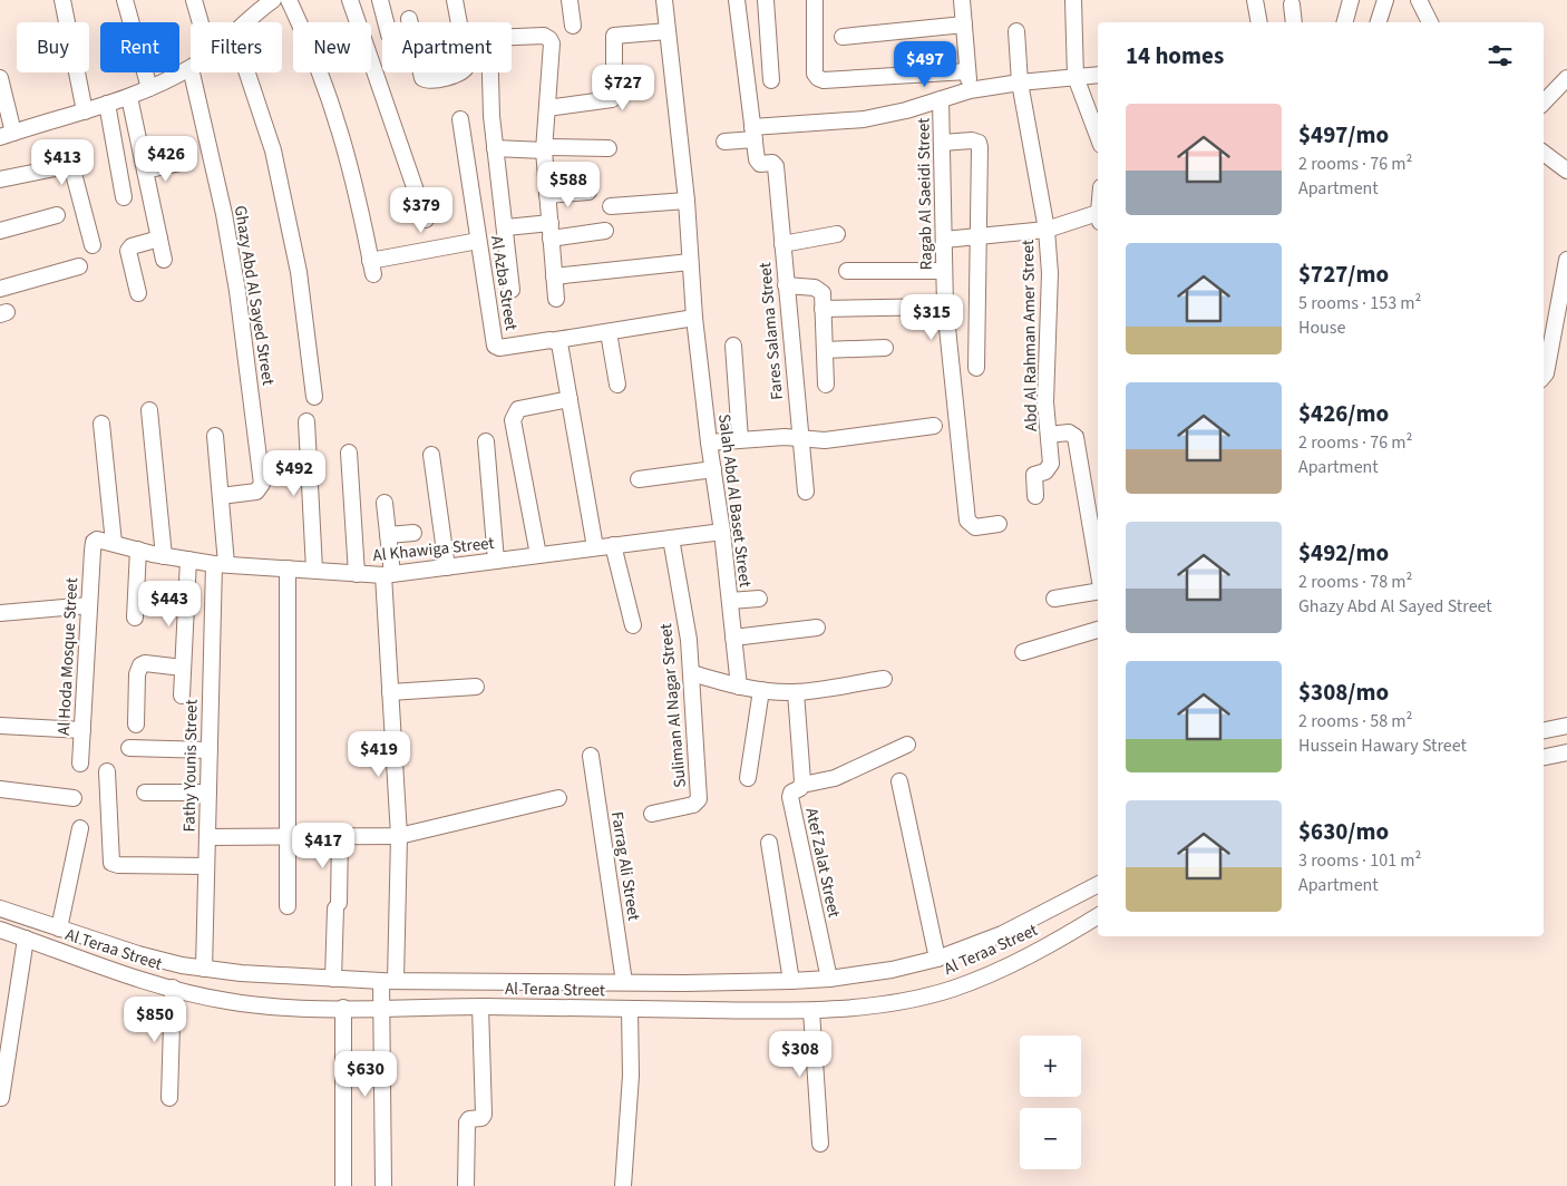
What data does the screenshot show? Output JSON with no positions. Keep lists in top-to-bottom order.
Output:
{
  "streets": {
    "street": [
      "Ragab Al Saeidi Street",
      "Al Azba Street",
      "Ghazy Abd Al Sayed Street",
      "Fares Salama Street",
      "Abd Al Rahman Amer Street",
      "Salah Abd Al Baset Street",
      "Al Khawiga Street",
      "Al Hoda Mosque Street",
      "Suliman Al Nagar Street",
      "Fathy Younis Street",
      "Atef Zalat Street",
      "Farrag Ali Street",
      "Al Teraa Street"
    ]
  },
  "crossings": [
    ["Ghazy Abd Al Sayed Street", "Fathy Younis Street"],
    ["Salah Abd Al Baset Street", "Al Khawiga Street"],
    ["Al Khawiga Street", "Al Hoda Mosque Street"],
    ["Al Khawiga Street", "Suliman Al Nagar Street"],
    ["Al Khawiga Street", "Fathy Younis Street"],
    ["Fathy Younis Street", "Al Teraa Street"],
    ["Atef Zalat Street", "Al Teraa Street"],
    ["Farrag Ali Street", "Al Teraa Street"]
  ],
  "page": {
    "chip": [
      "Buy",
      "Rent",
      "Filters",
      "New",
      "Apartment"
    ],
    "heading": "14 homes",
    "price": [
      "$497",
      "$727",
      "$426",
      "$413",
      "$588",
      "$379",
      "$315",
      "$492",
      "$443",
      "$419",
      "$417",
      "$850",
      "$308",
      "$630"
    ],
    "list": [
      {
        "name": "$497/mo",
        "note": "2 rooms · 76 m² · Apartment"
      },
      {
        "name": "$727/mo",
        "note": "5 rooms · 153 m² · House"
      },
      {
        "name": "$426/mo",
        "note": "2 rooms · 76 m² · Apartment"
      },
      {
        "name": "$492/mo",
        "note": "2 rooms · 78 m² · Ghazy Abd Al Sayed Street"
      },
      {
        "name": "$308/mo",
        "note": "2 rooms · 58 m² · Hussein Hawary Street"
      },
      {
        "name": "$630/mo",
        "note": "3 rooms · 101 m² · Apartment"
      }
    ],
    "map_buttons": ["+", "−"]
  }
}
